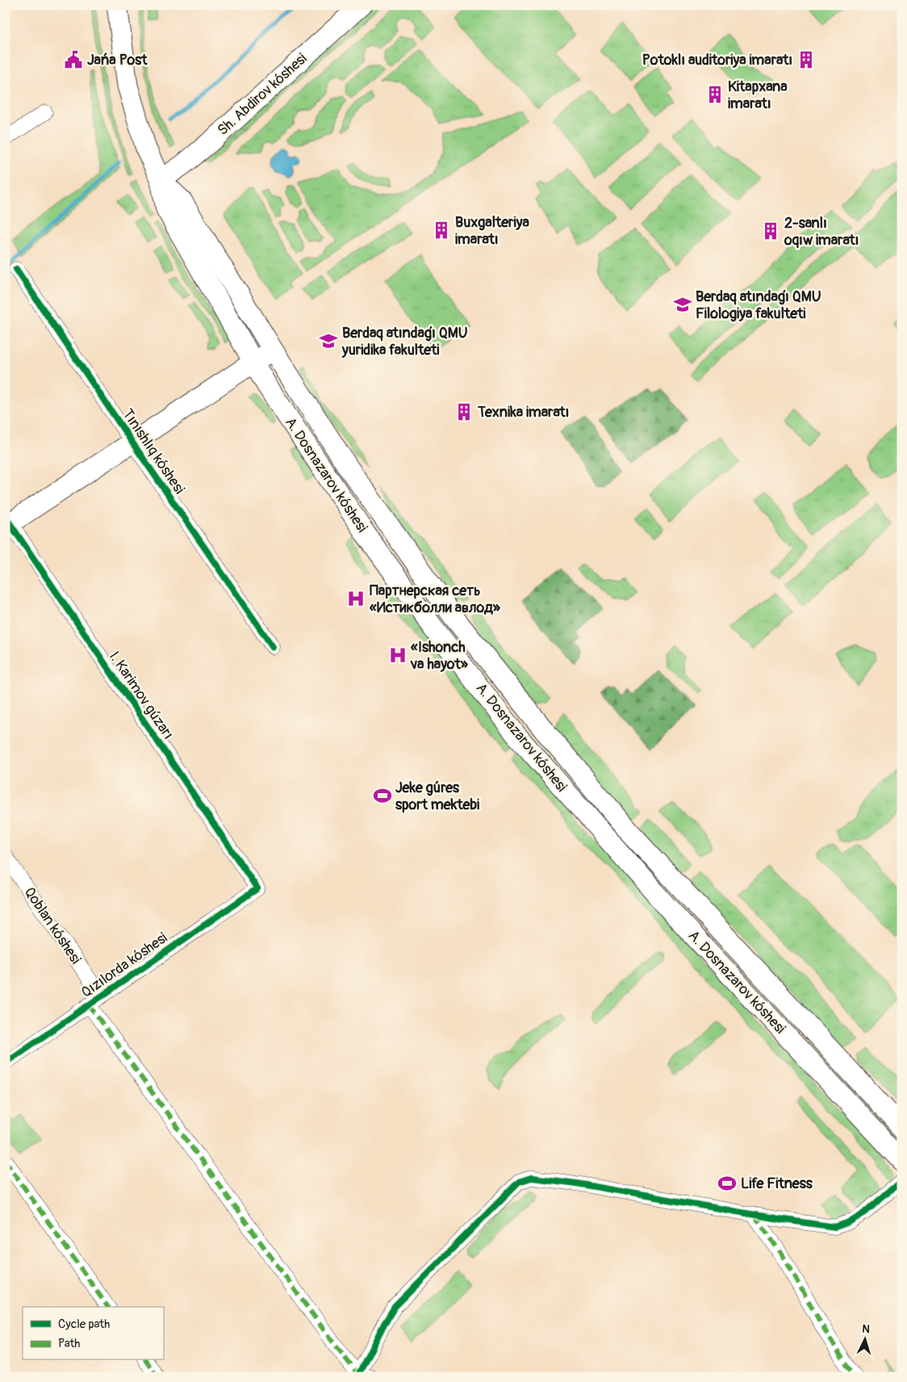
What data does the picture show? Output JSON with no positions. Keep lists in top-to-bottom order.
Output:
{
  "streets": {
    "main road": ["Sh. Abdirov kóshesi", "A. Dosnazarov kóshesi"],
    "street": [
      "Tınıshlıq kóshesi",
      "I. Karimov gúzarı",
      "Qoblan kóshesi",
      "Qızılorda kóshesi"
    ]
  },
  "crossings": [
    ["Sh. Abdirov kóshesi", "A. Dosnazarov kóshesi"],
    ["I. Karimov gúzarı", "Qızılorda kóshesi"],
    ["Qoblan kóshesi", "Qızılorda kóshesi"]
  ],
  "places": {
    "public building": ["Jańa Post"],
    "building": [
      "Potoklı auditoriya imaratı",
      "Kitapxana imaratı",
      "Buxgalteriya imaratı",
      "2-sanlı oqıw imaratı",
      "Texnika imaratı"
    ],
    "school or university": ["Berdaq atındaǵı QMU Filologiya fakulteti", "Berdaq atındaǵı QMU yuridika fakulteti"],
    "hospital": ["Партнерская сеть «Истикболли авлод»", "«Ishonch va hayot»"],
    "sports": ["Jeke gúres sport mektebi", "Life Fitness"]
  },
  "legend": ["Cycle path", "Path"],
  "north": "top"
}
